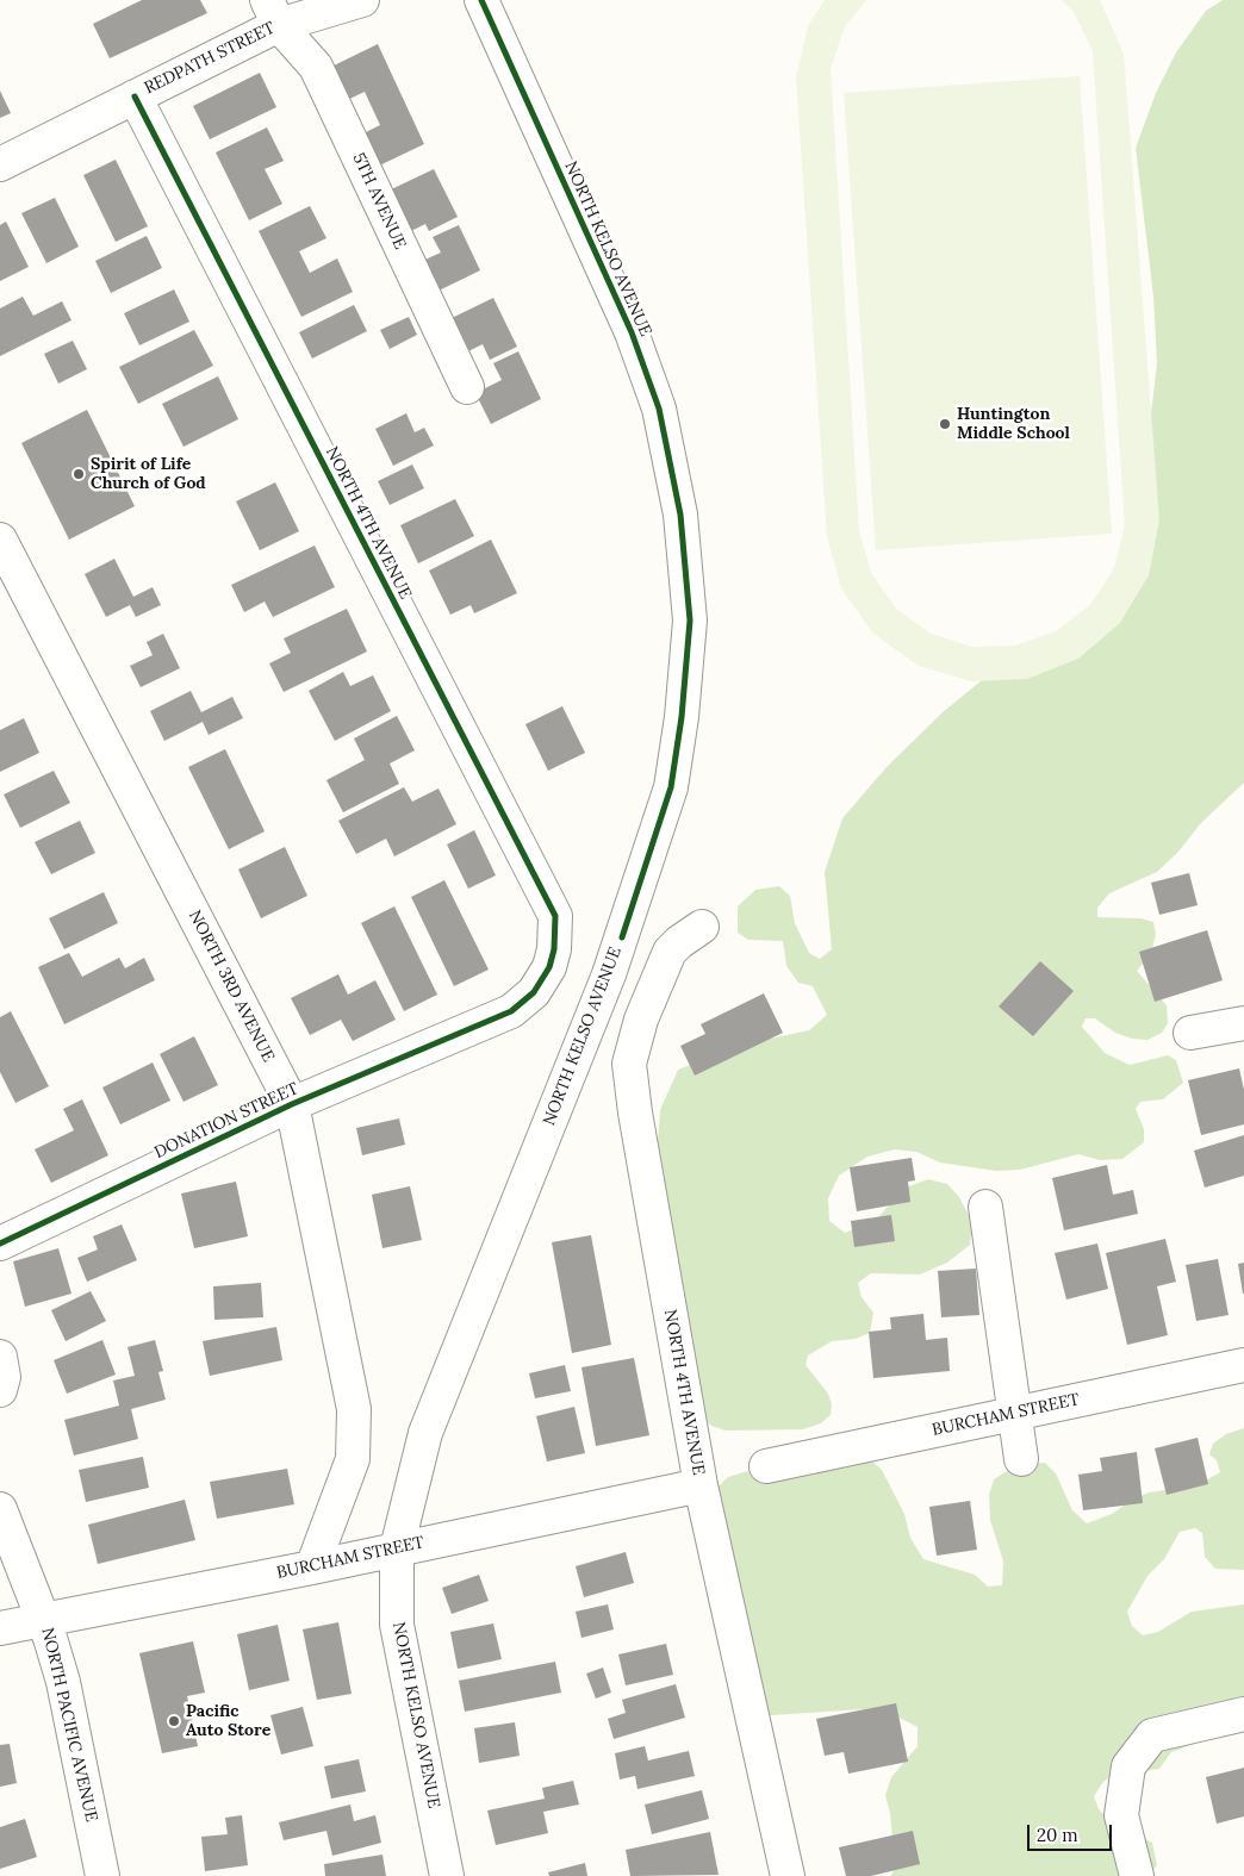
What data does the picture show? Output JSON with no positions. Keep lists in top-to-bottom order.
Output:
{
  "streets": {
    "street": [
      "REDPATH STREET",
      "5TH AVENUE",
      "NORTH KELSO AVENUE",
      "NORTH 4TH AVENUE",
      "NORTH 3RD AVENUE",
      "DONATION STREET",
      "BURCHAM STREET",
      "NORTH PACIFIC AVENUE"
    ]
  },
  "crossings": [
    ["REDPATH STREET", "5TH AVENUE"],
    ["REDPATH STREET", "NORTH 4TH AVENUE"],
    ["NORTH KELSO AVENUE", "BURCHAM STREET"],
    ["NORTH 4TH AVENUE", "DONATION STREET"],
    ["NORTH 4TH AVENUE", "BURCHAM STREET"],
    ["NORTH 3RD AVENUE", "DONATION STREET"],
    ["NORTH 3RD AVENUE", "BURCHAM STREET"],
    ["BURCHAM STREET", "NORTH PACIFIC AVENUE"]
  ],
  "places": ["Huntington Middle School", "Spirit of Life Church of God", "Pacific Auto Store"],
  "scale_bar": "20 m"
}
